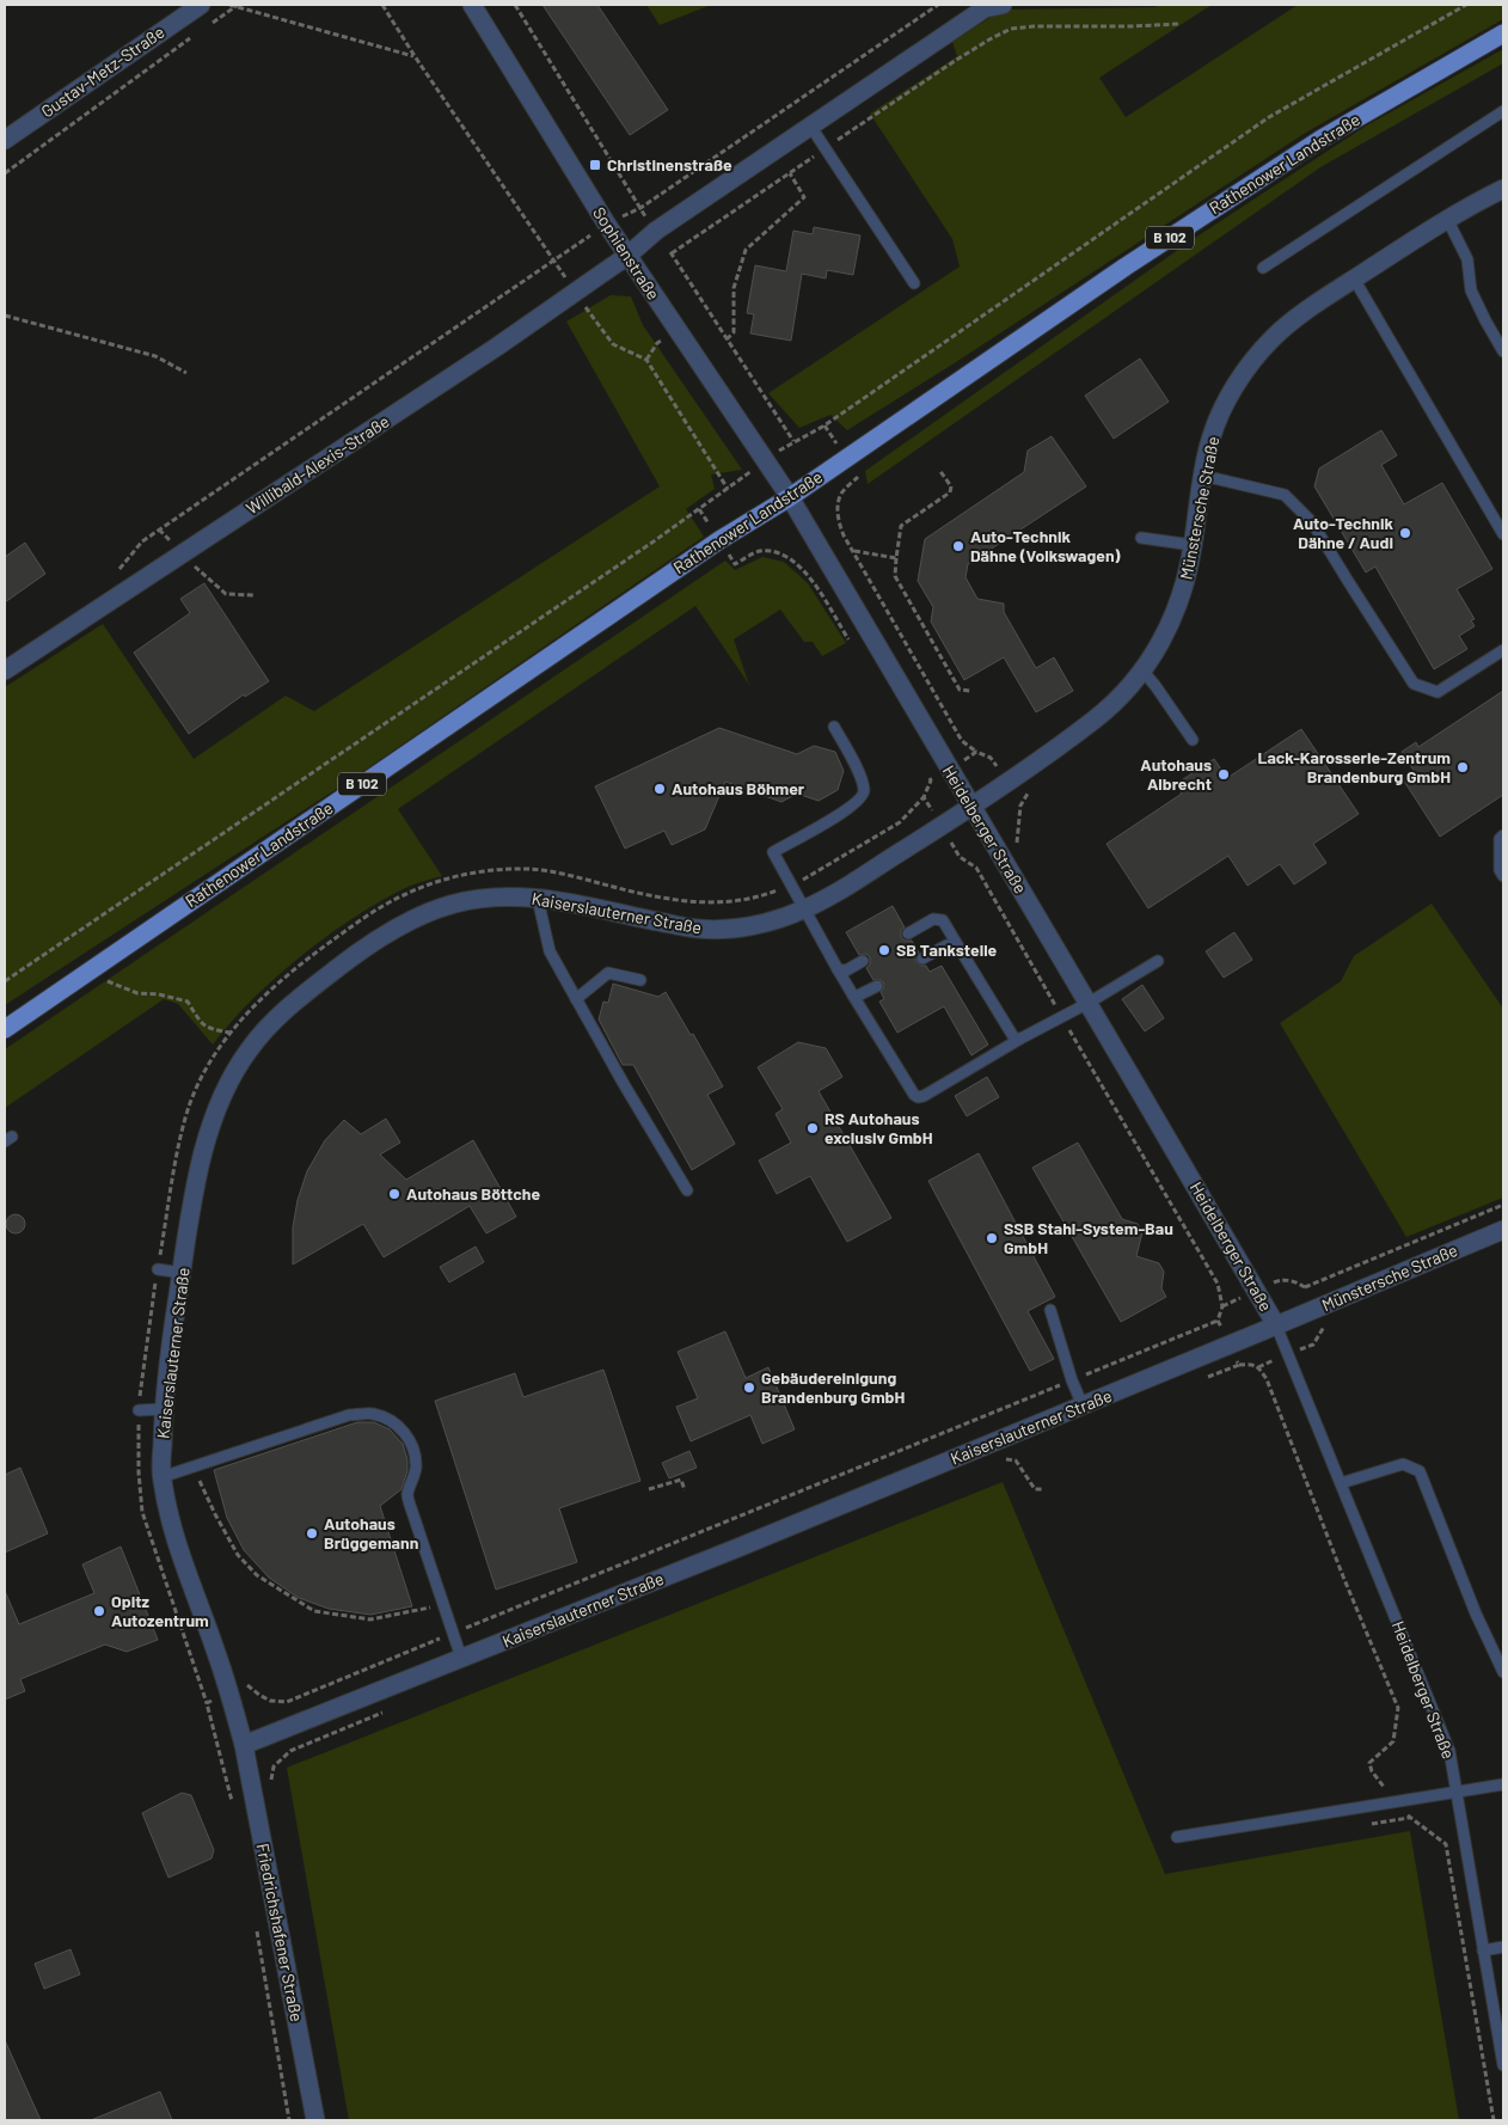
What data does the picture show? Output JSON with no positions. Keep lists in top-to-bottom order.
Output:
{
  "streets": {
    "main road": ["Rathenower Landstraße", "B 102"],
    "street": [
      "Gustav-Metz-Straße",
      "Sophienstraße",
      "Willibald-Alexis-Straße",
      "Münstersche Straße",
      "Heidelberger Straße",
      "Kaiserslauterner Straße",
      "Friedrichshafener Straße"
    ]
  },
  "crossings": [
    ["Rathenower Landstraße", "Sophienstraße"],
    ["Rathenower Landstraße", "Heidelberger Straße"],
    ["Sophienstraße", "Willibald-Alexis-Straße"],
    ["Sophienstraße", "Heidelberger Straße"],
    ["Münstersche Straße", "Heidelberger Straße"],
    ["Münstersche Straße", "Kaiserslauterner Straße"],
    ["Heidelberger Straße", "Kaiserslauterner Straße"],
    ["Kaiserslauterner Straße", "Friedrichshafener Straße"]
  ],
  "places": {
    "transit": ["Christinenstraße"],
    "other": [
      "Auto-Technik Dähne / Audi",
      "Auto-Technik Dähne (Volkswagen)",
      "Lack-Karosserie-Zentrum Brandenburg GmbH",
      "Autohaus Albrecht",
      "Autohaus Böhmer",
      "SB Tankstelle",
      "RS Autohaus exclusiv GmbH",
      "Autohaus Böttche",
      "SSB Stahl-System-Bau GmbH",
      "Gebäudereinigung Brandenburg GmbH",
      "Autohaus Brüggemann",
      "Opitz Autozentrum"
    ]
  }
}
